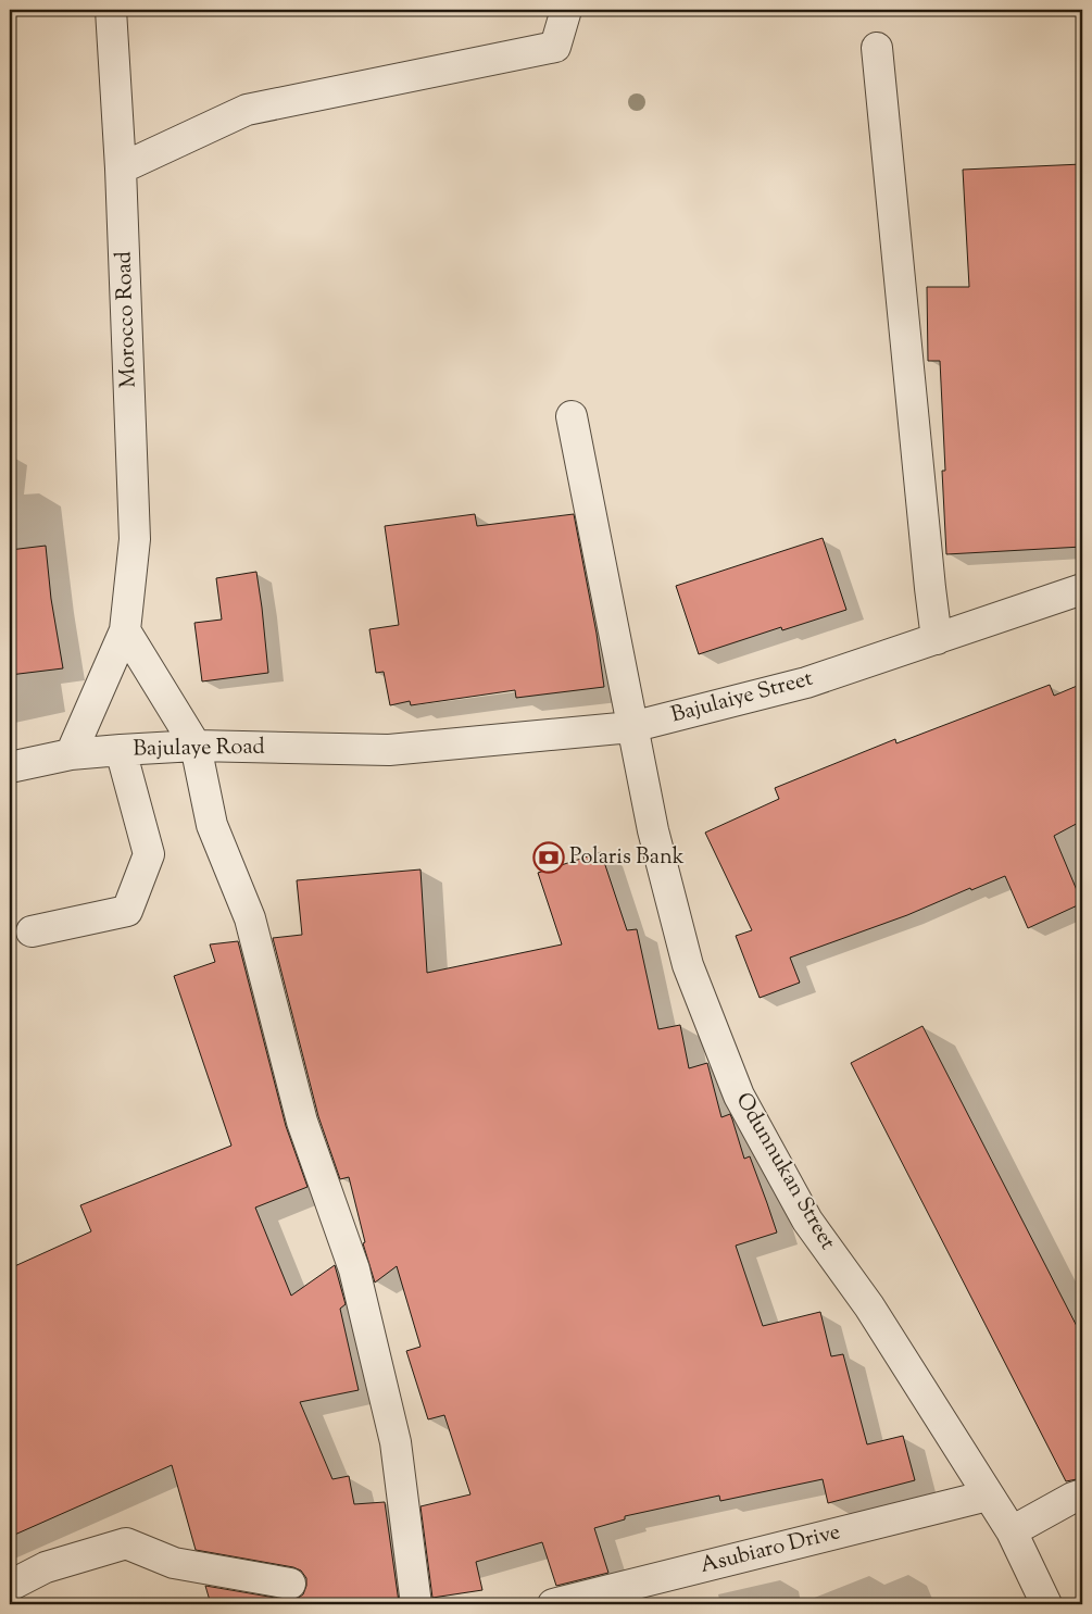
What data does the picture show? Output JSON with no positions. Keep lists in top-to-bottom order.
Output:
{
  "streets": {
    "street": [
      "Morocco Road",
      "Bajulaiye Street",
      "Bajulaye Road",
      "Odunnukan Street",
      "Asubiaro Drive"
    ]
  },
  "crossings": [
    ["Morocco Road", "Bajulaye Road"],
    ["Bajulaiye Street", "Bajulaye Road"],
    ["Bajulaiye Street", "Odunnukan Street"],
    ["Odunnukan Street", "Asubiaro Drive"]
  ],
  "places": {
    "bank": ["Polaris Bank"]
  }
}
